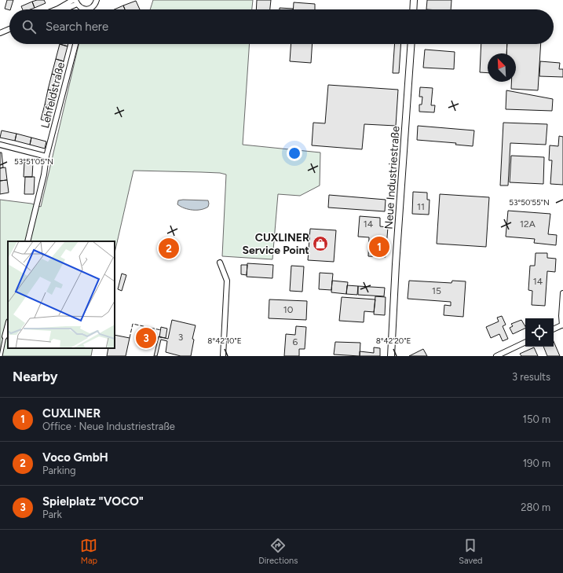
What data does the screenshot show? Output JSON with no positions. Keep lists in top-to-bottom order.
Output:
{
  "streets": {
    "street": ["Lehfeldstraße", "Neue Industriestraße"]
  },
  "places": {
    "shop": ["CUXLINER Service Point"]
  },
  "house_numbers": [
    "11",
    "14",
    "12A",
    "14",
    "15",
    "10",
    "3",
    "6"
  ],
  "north": "top left",
  "page": {
    "search": "Search here",
    "pins": ["1", "2", "3"],
    "heading": ["Nearby", "3 results"],
    "list": [
      {
        "mark": "1",
        "name": "CUXLINER",
        "note": "Office · Neue Industriestraße",
        "value": "150 m"
      },
      {
        "mark": "2",
        "name": "Voco GmbH",
        "note": "Parking",
        "value": "190 m"
      },
      {
        "mark": "3",
        "name": "Spielplatz \"VOCO\"",
        "note": "Park",
        "value": "280 m"
      }
    ],
    "nav": ["Map", "Directions", "Saved"]
  },
  "coordinates": [
    "53°51'05\"N",
    "53°50'55\"N",
    "8°42'10\"E",
    "8°42'20\"E"
  ]
}
